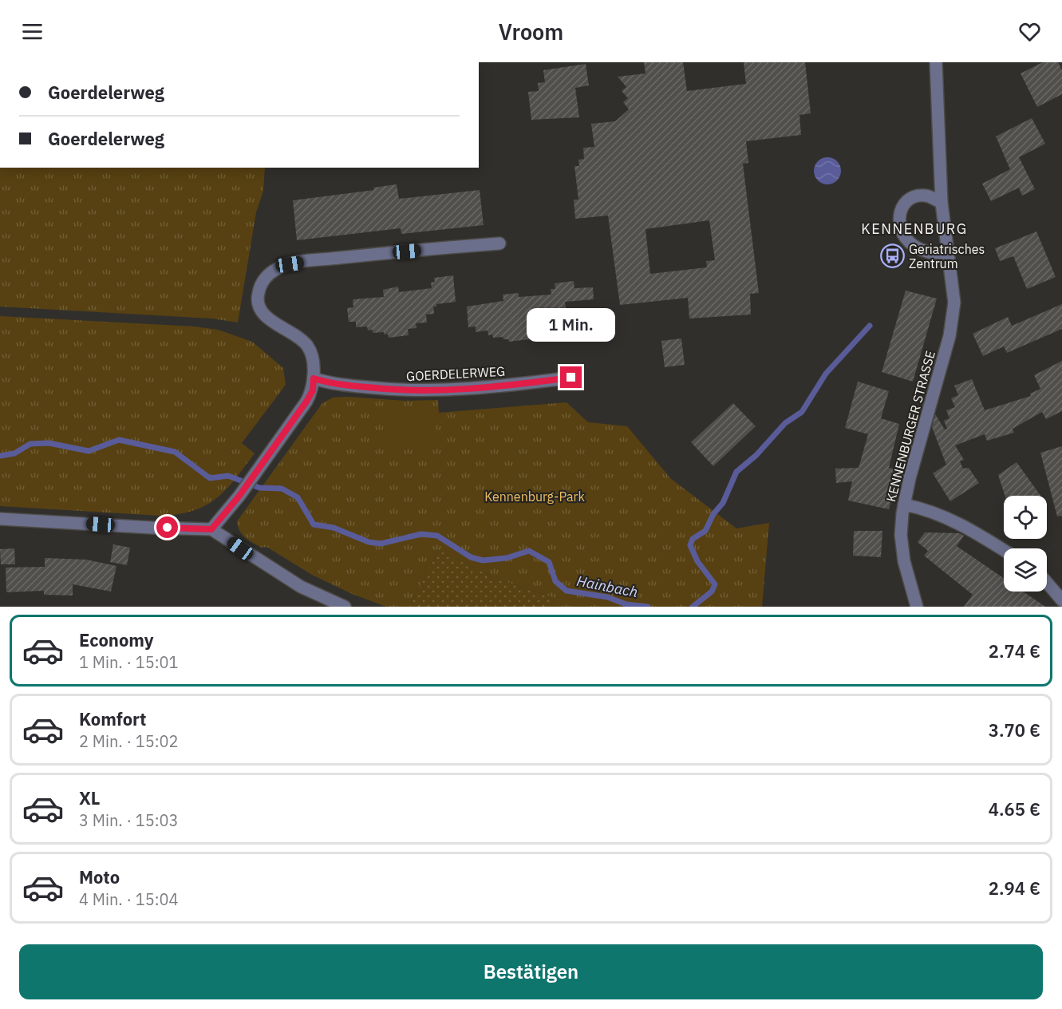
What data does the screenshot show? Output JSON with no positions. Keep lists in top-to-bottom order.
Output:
{
  "streets": {
    "street": ["GOERDELERWEG", "KENNENBURGER STRASSE"]
  },
  "districts": ["KENNENBURG"],
  "water": ["Hainbach"],
  "parks": ["Kennenburg-Park"],
  "places": {
    "bus stop": ["Geriatrisches Zentrum"]
  },
  "page": {
    "header": "Vroom",
    "banner": ["Goerdelerweg", "Goerdelerweg"],
    "bubble": "1 Min.",
    "list": [
      {
        "name": "Economy",
        "note": "1 Min. · 15:01",
        "value": "2.74 €"
      },
      {
        "name": "Komfort",
        "note": "2 Min. · 15:02",
        "value": "3.70 €"
      },
      {
        "name": "XL",
        "note": "3 Min. · 15:03",
        "value": "4.65 €"
      },
      {
        "name": "Moto",
        "note": "4 Min. · 15:04",
        "value": "2.94 €"
      }
    ],
    "buttons": "Bestätigen"
  }
}
